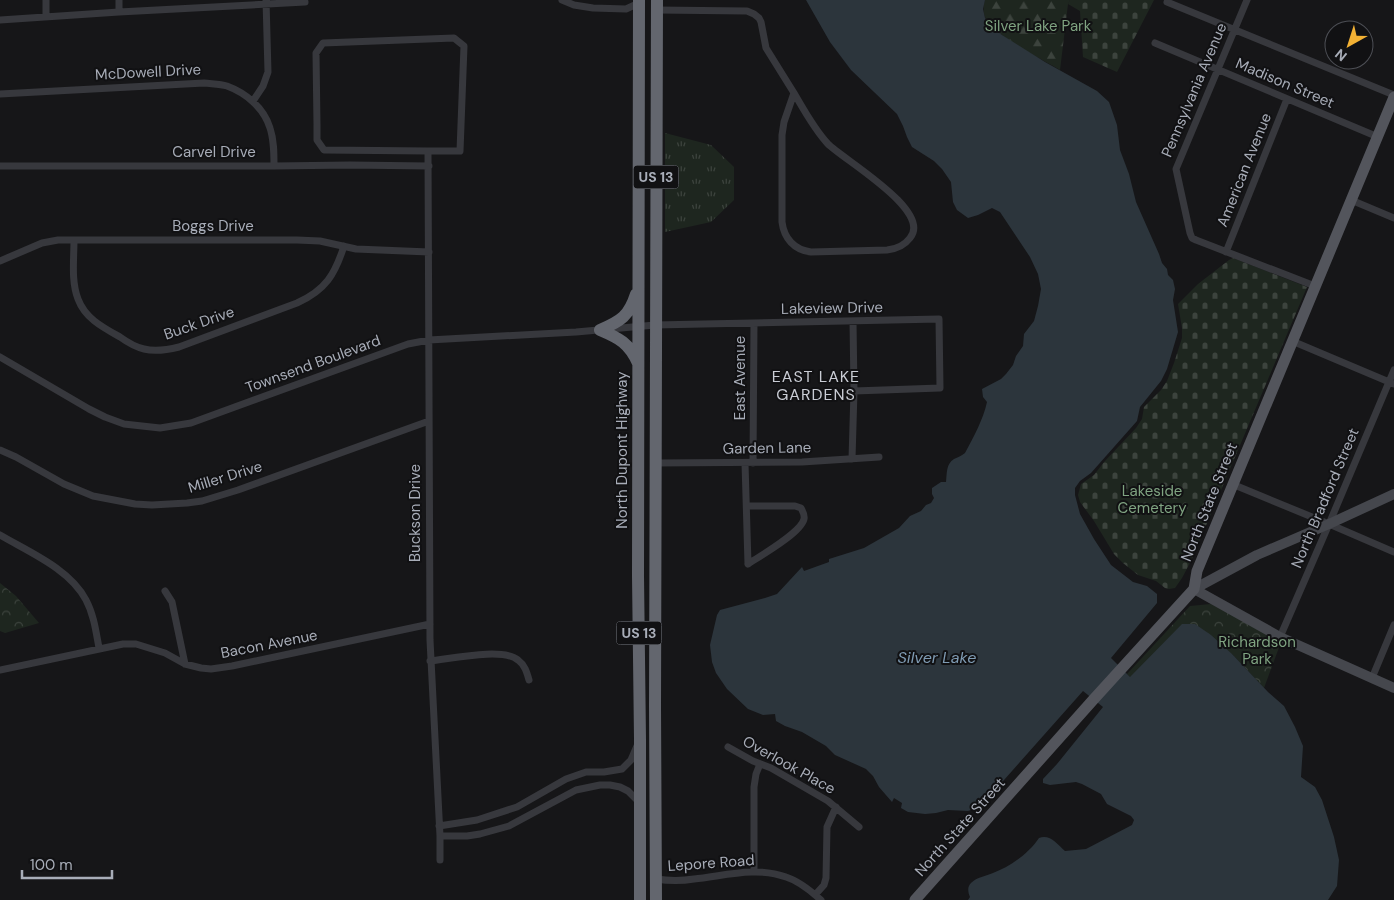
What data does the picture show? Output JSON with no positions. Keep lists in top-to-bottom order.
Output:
{
  "streets": {
    "highway": ["US 13", "North Dupont Highway"],
    "main road": ["North State Street"],
    "street": [
      "McDowell Drive",
      "Madison Street",
      "Pennsylvania Avenue",
      "Carvel Drive",
      "American Avenue",
      "Boggs Drive",
      "Lakeview Drive",
      "Buck Drive",
      "Townsend Boulevard",
      "East Avenue",
      "Garden Lane",
      "Miller Drive",
      "North Bradford Street",
      "Buckson Drive",
      "Bacon Avenue",
      "Overlook Place",
      "Lepore Road"
    ]
  },
  "crossings": [
    ["McDowell Drive", "Carvel Drive"],
    ["Madison Street", "Pennsylvania Avenue"],
    ["Madison Street", "American Avenue"],
    ["Madison Street", "North State Street"],
    ["Pennsylvania Avenue", "American Avenue"],
    ["Pennsylvania Avenue", "North State Street"],
    ["Carvel Drive", "Buckson Drive"],
    ["US 13", "Lakeview Drive"],
    ["US 13", "Townsend Boulevard"],
    ["US 13", "Garden Lane"],
    ["US 13", "North Dupont Highway"],
    ["US 13", "Lepore Road"],
    ["Boggs Drive", "Buck Drive"],
    ["Boggs Drive", "Buckson Drive"],
    ["Lakeview Drive", "Townsend Boulevard"],
    ["Lakeview Drive", "East Avenue"],
    ["Townsend Boulevard", "North Dupont Highway"],
    ["Townsend Boulevard", "Buckson Drive"],
    ["East Avenue", "Garden Lane"],
    ["Miller Drive", "Buckson Drive"],
    ["Buckson Drive", "Bacon Avenue"]
  ],
  "districts": ["EAST LAKE GARDENS"],
  "water": ["Silver Lake"],
  "parks": ["Silver Lake Park", "Lakeside Cemetery", "Richardson Park"],
  "scale_bar": "100 m",
  "north": "bottom left"
}
